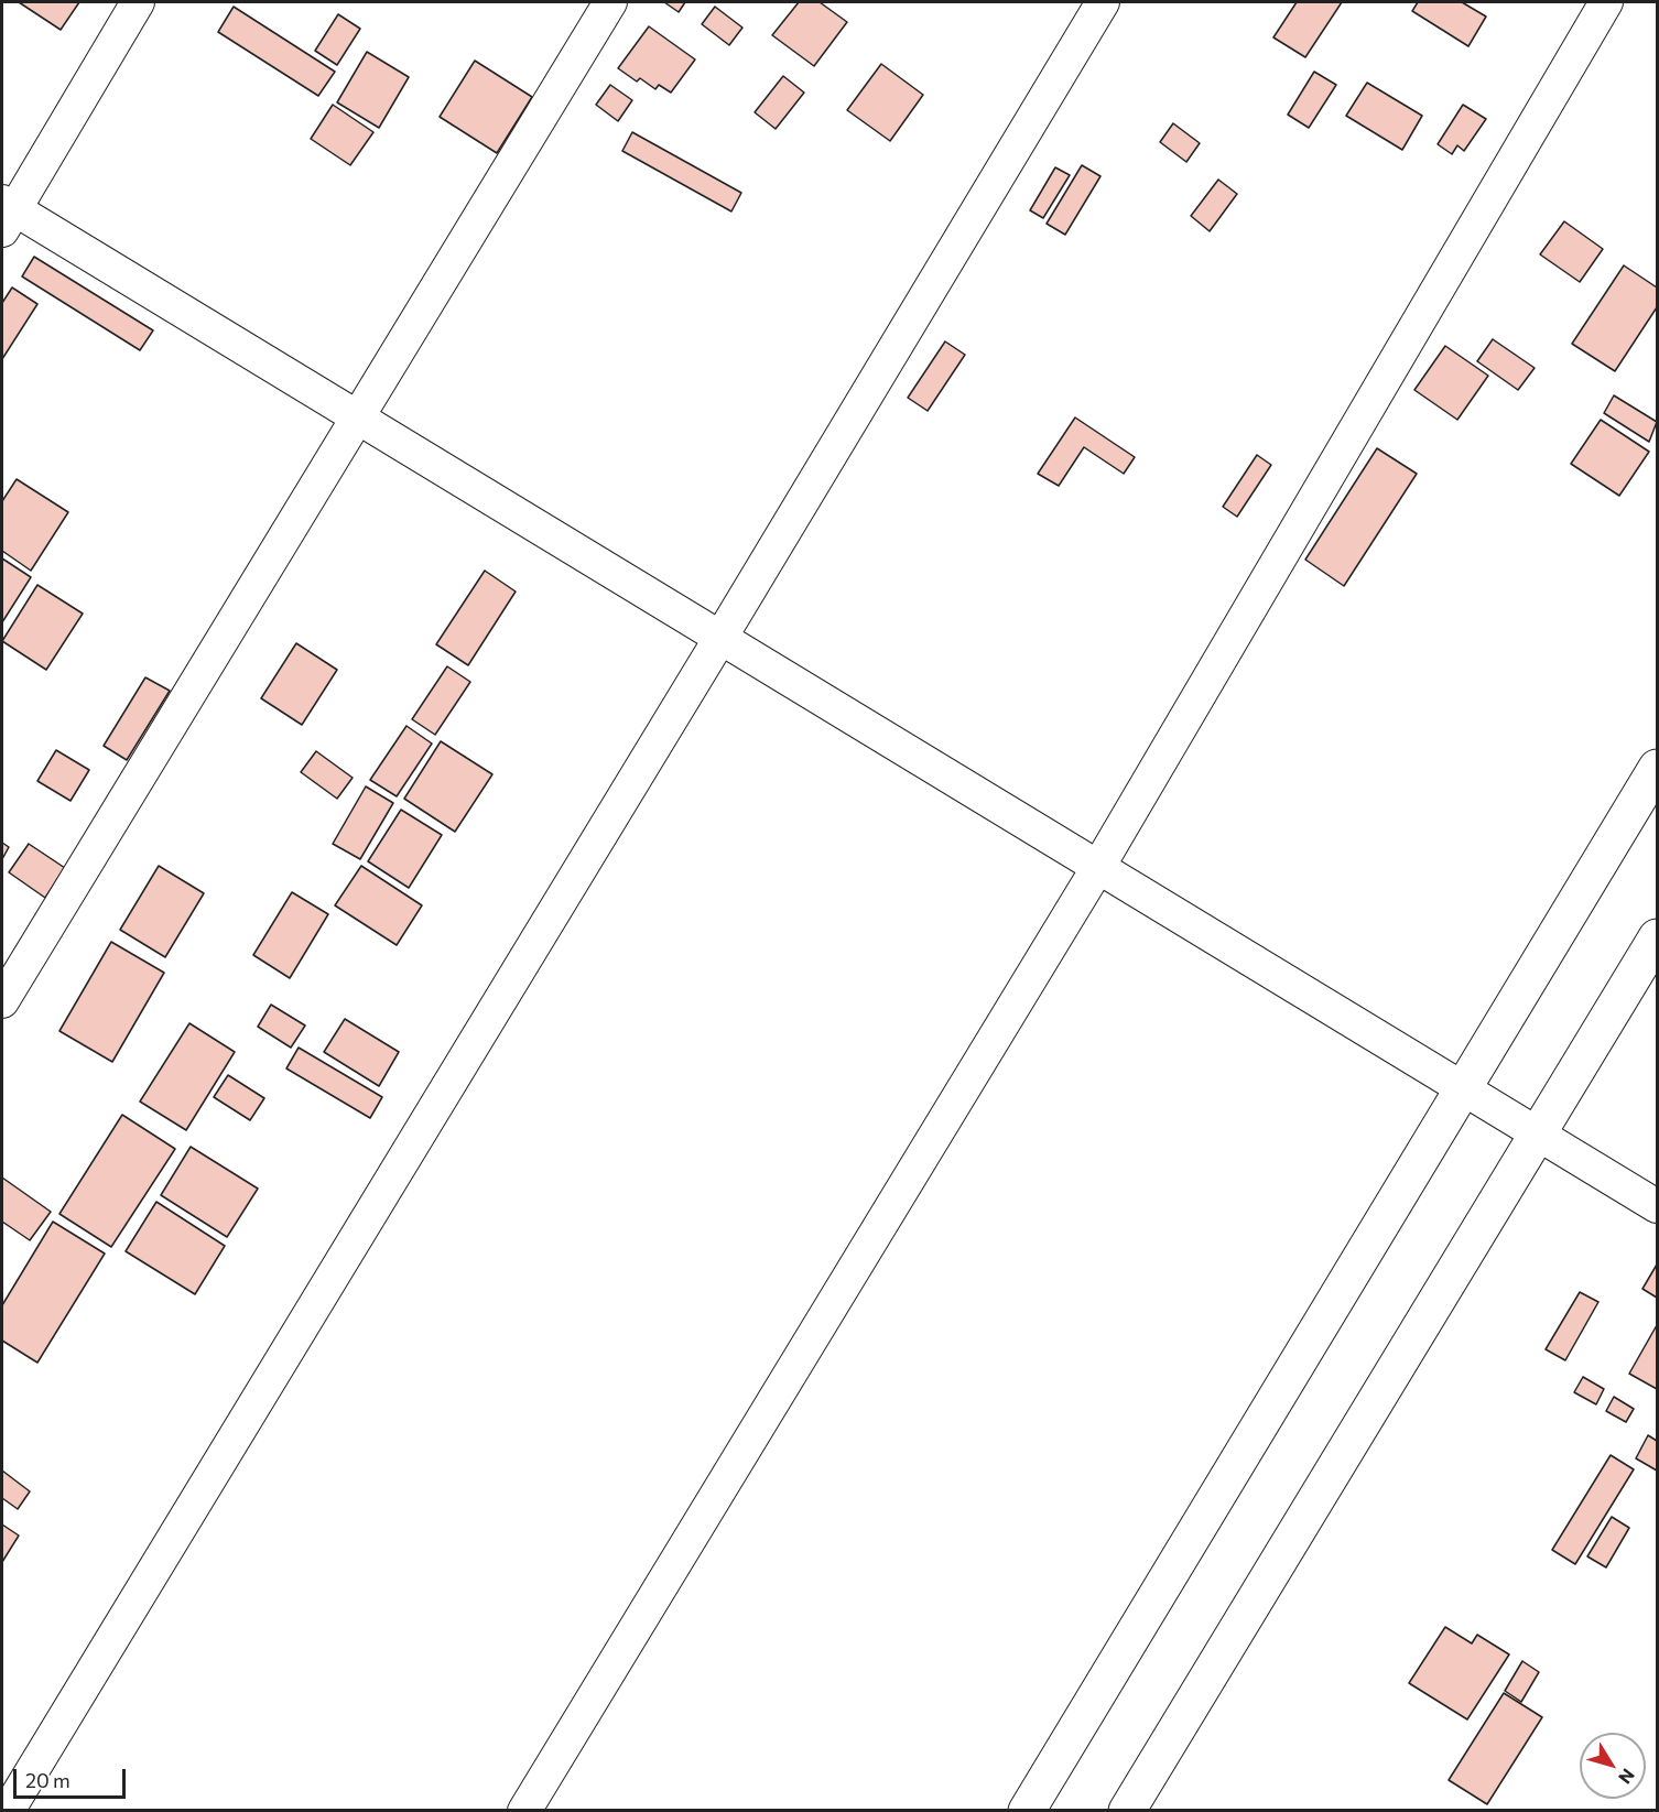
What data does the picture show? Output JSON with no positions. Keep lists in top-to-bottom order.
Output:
{
  "scale_bar": "20 m",
  "north": "bottom right"
}
